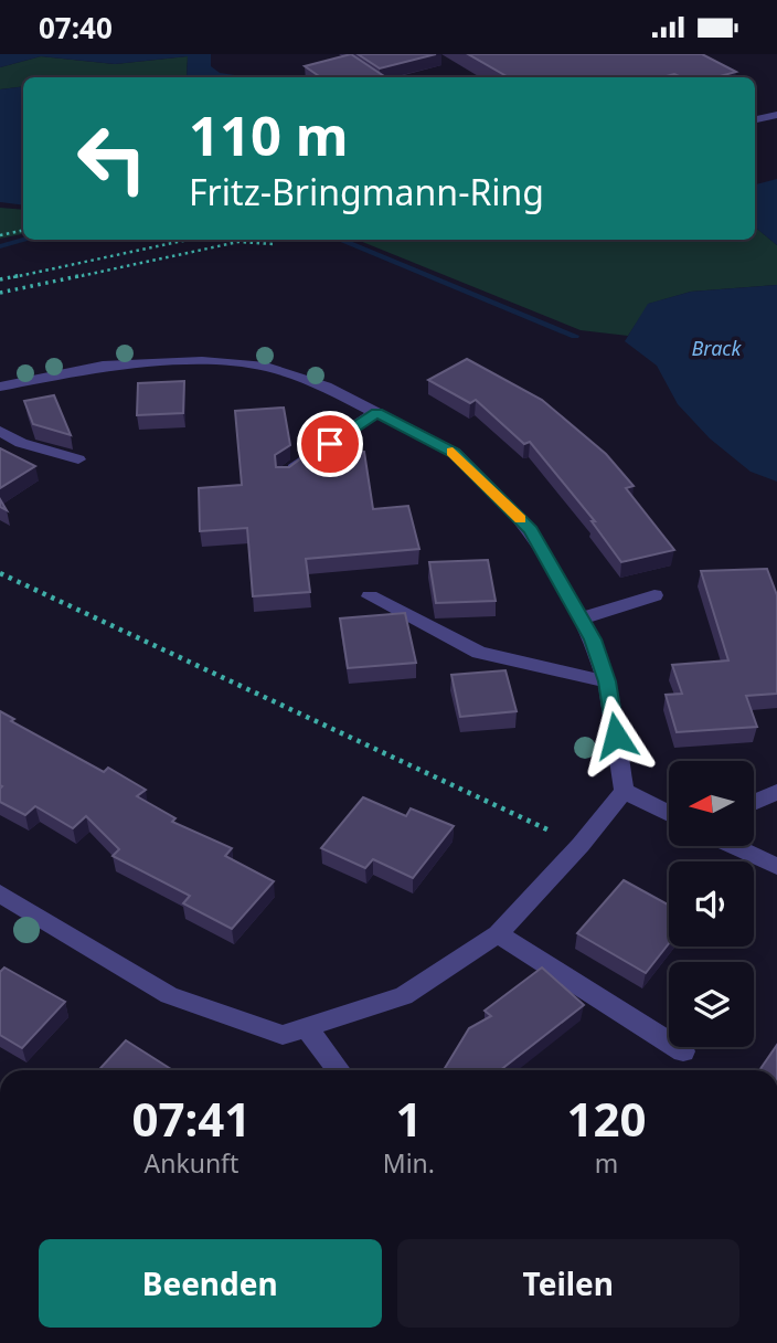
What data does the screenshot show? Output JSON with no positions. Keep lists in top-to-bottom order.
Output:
{
  "water": ["Brack"],
  "north": "left",
  "page": {
    "status": "07:40",
    "turn": ["110 m", "Fritz-Bringmann-Ring"],
    "eta": [
      "07:41",
      "Ankunft",
      "1",
      "Min.",
      "120",
      "m"
    ],
    "buttons": ["Beenden", "Teilen"]
  }
}
